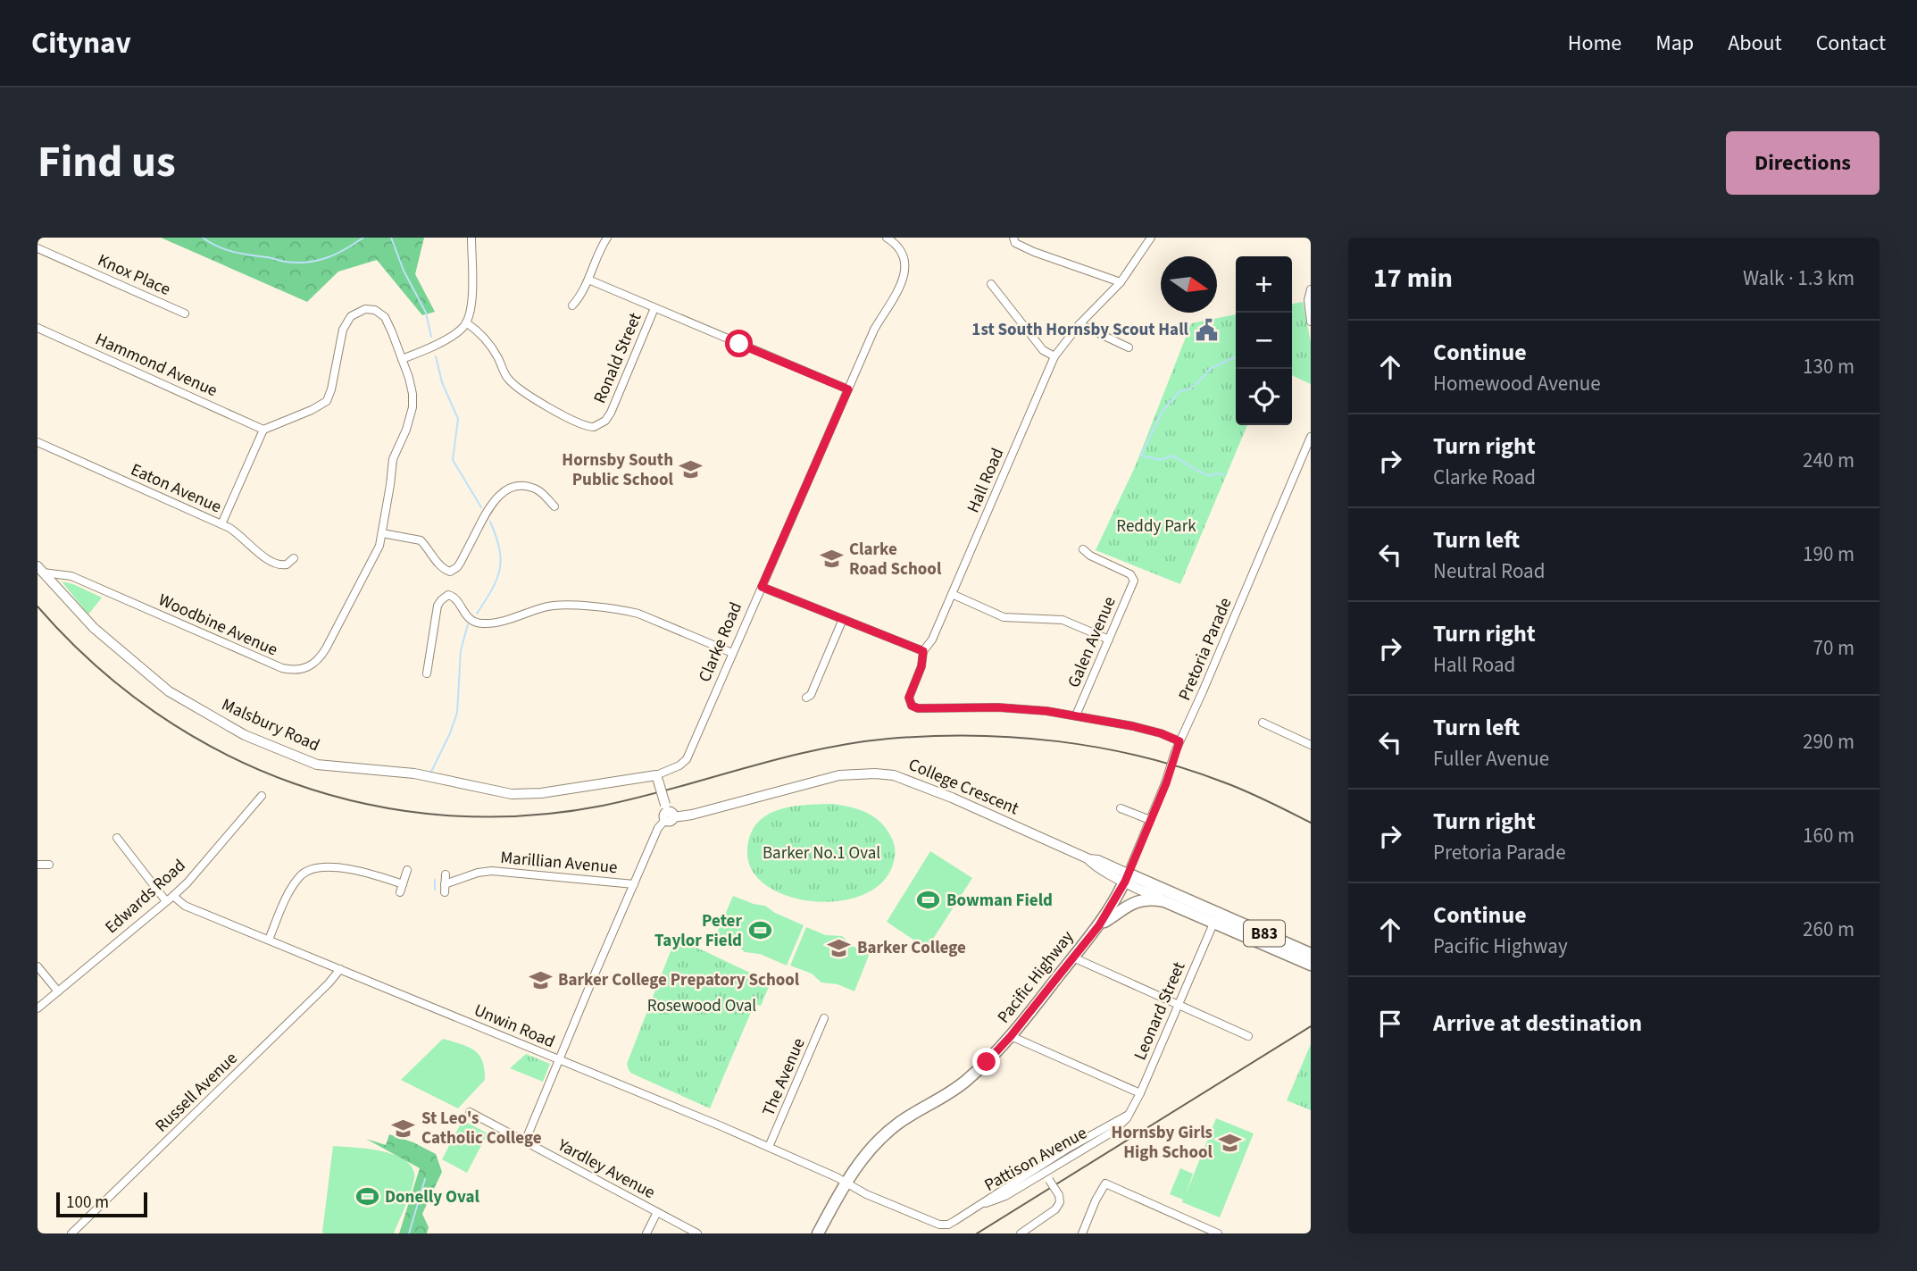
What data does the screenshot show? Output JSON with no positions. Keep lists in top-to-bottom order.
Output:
{
  "streets": {
    "main road": ["B83", "Pacific Highway"],
    "street": [
      "Knox Place",
      "Ronald Street",
      "Hammond Avenue",
      "Hall Road",
      "Eaton Avenue",
      "Woodbine Avenue",
      "Clarke Road",
      "Galen Avenue",
      "Pretoria Parade",
      "Malsbury Road",
      "College Crescent",
      "Marillian Avenue",
      "Edwards Road",
      "Leonard Street",
      "Unwin Road",
      "The Avenue",
      "Russell Avenue",
      "Pattison Avenue",
      "Yardley Avenue"
    ]
  },
  "crossings": [
    ["Hammond Avenue", "Woodbine Avenue"],
    ["Hall Road", "Galen Avenue"],
    ["Woodbine Avenue", "Malsbury Road"],
    ["Clarke Road", "Malsbury Road"],
    ["Pretoria Parade", "College Crescent"],
    ["Pretoria Parade", "Pacific Highway"],
    ["College Crescent", "Pacific Highway"],
    ["Edwards Road", "Unwin Road"],
    ["Pacific Highway", "Leonard Street"],
    ["Pacific Highway", "Unwin Road"],
    ["Leonard Street", "Pattison Avenue"],
    ["Unwin Road", "The Avenue"],
    ["Unwin Road", "Russell Avenue"],
    ["Unwin Road", "Pattison Avenue"]
  ],
  "parks": ["Reddy Park", "Barker No.1 Oval", "Rosewood Oval"],
  "places": {
    "public building": ["1st South Hornsby Scout Hall"],
    "school or university": [
      "Hornsby South Public School",
      "Clarke Road School",
      "Barker College",
      "Barker College Prepatory School",
      "St Leo's Catholic College",
      "Hornsby Girls High School"
    ],
    "sports": ["Bowman Field", "Peter Taylor Field", "Donelly Oval"]
  },
  "scale_bar": "100 m",
  "north": "right",
  "page": {
    "header": "Citynav",
    "nav": [
      "Home",
      "Map",
      "About",
      "Contact"
    ],
    "title": "Find us",
    "buttons": "Directions",
    "heading": ["17 min", "Walk · 1.3 km"],
    "map_buttons": ["+", "−"],
    "list": [
      ["Continue", "Homewood Avenue", "130 m"],
      ["Turn right", "Clarke Road", "240 m"],
      ["Turn left", "Neutral Road", "190 m"],
      ["Turn right", "Hall Road", "70 m"],
      ["Turn left", "Fuller Avenue", "290 m"],
      ["Turn right", "Pretoria Parade", "160 m"],
      ["Continue", "Pacific Highway", "260 m"],
      "Arrive at destination"
    ],
    "scale": "100 m"
  }
}
